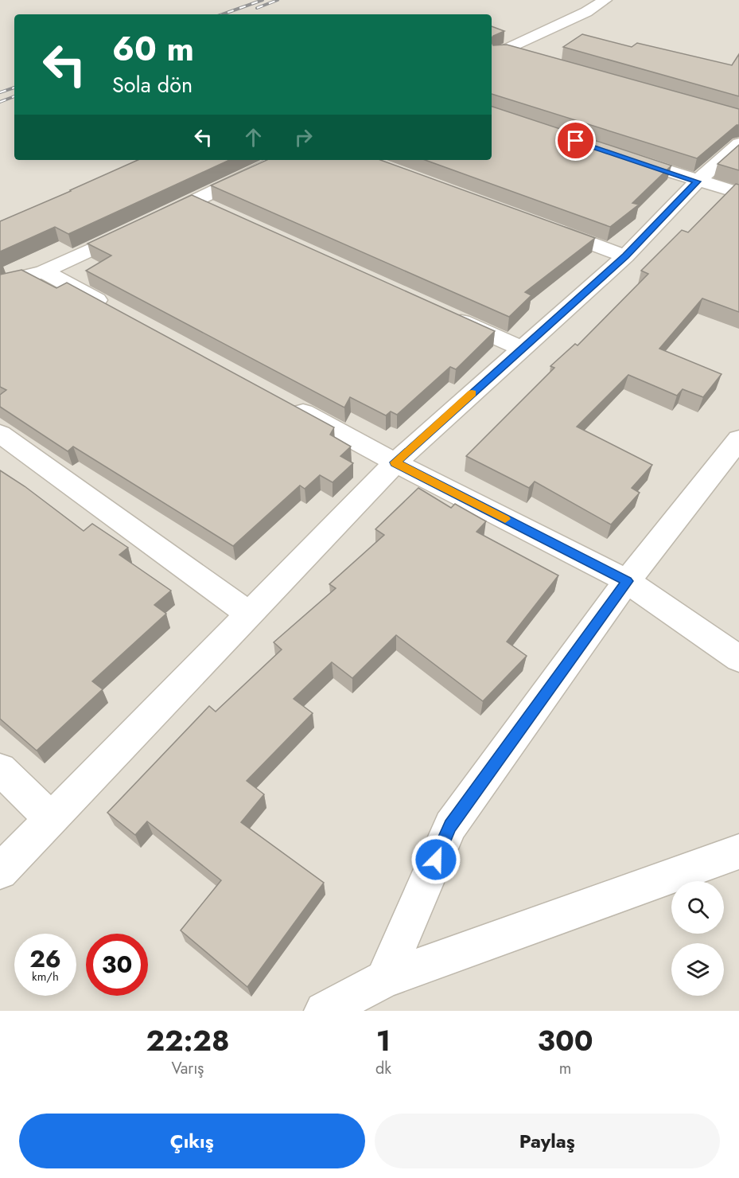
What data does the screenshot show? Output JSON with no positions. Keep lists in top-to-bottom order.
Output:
{
  "page": {
    "turn": ["60 m", "Sola dön"],
    "speed": "26 km/h",
    "limit": "30",
    "eta": [
      "22:28",
      "Varış",
      "1",
      "dk",
      "300",
      "m"
    ],
    "buttons": ["Çıkış", "Paylaş"]
  }
}
